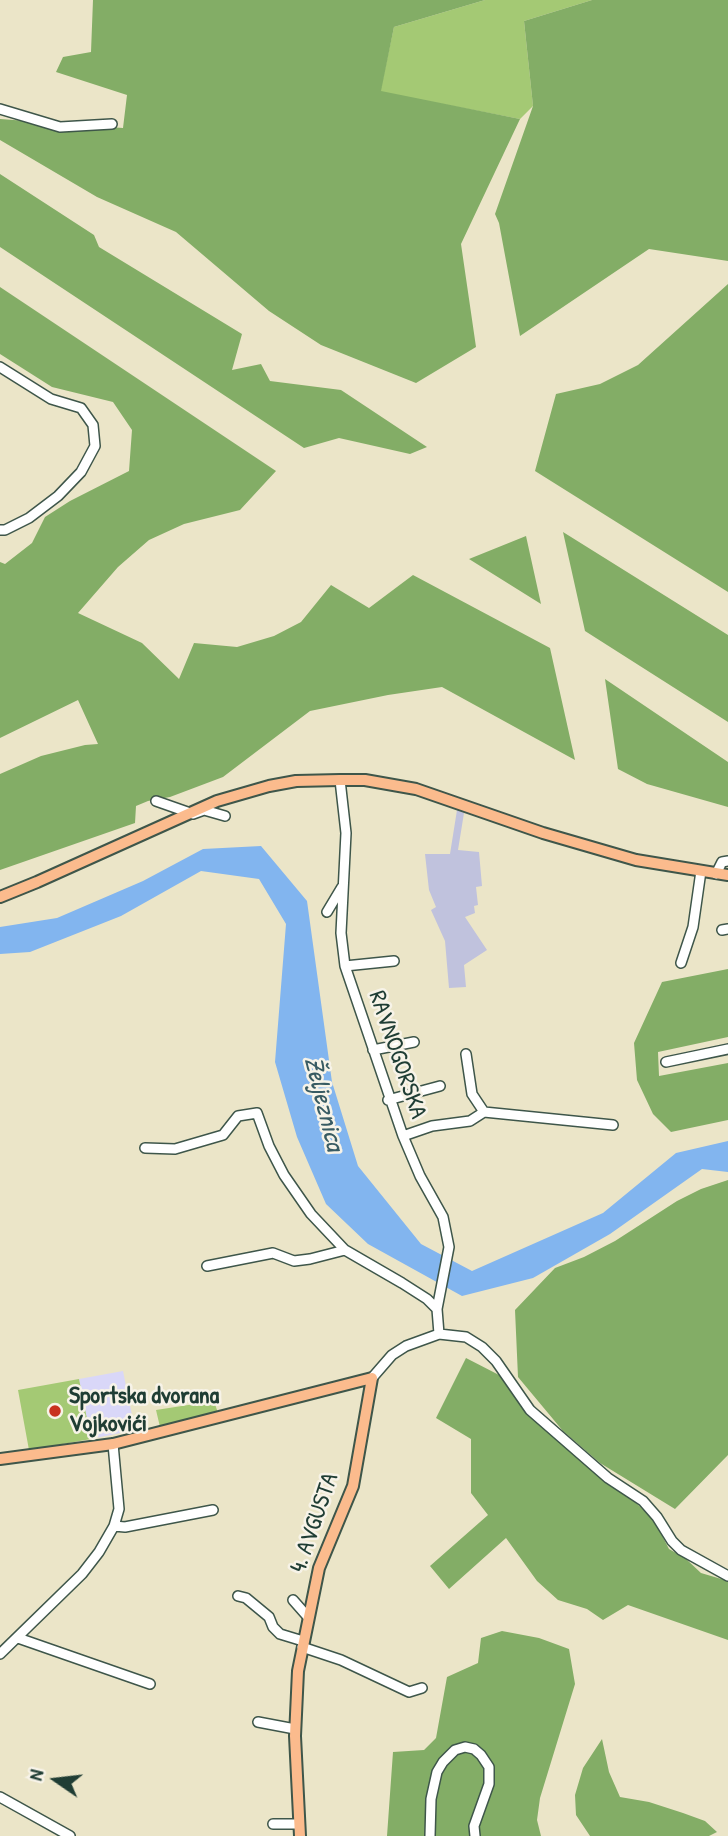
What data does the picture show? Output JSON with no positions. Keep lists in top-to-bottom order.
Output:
{
  "streets": {
    "main road": ["4. AVGUSTA"],
    "street": ["RAVNOGORSKA"]
  },
  "water": ["Željeznica"],
  "places": ["Sportska dvorana Vojkovići"],
  "north": "left"
}
